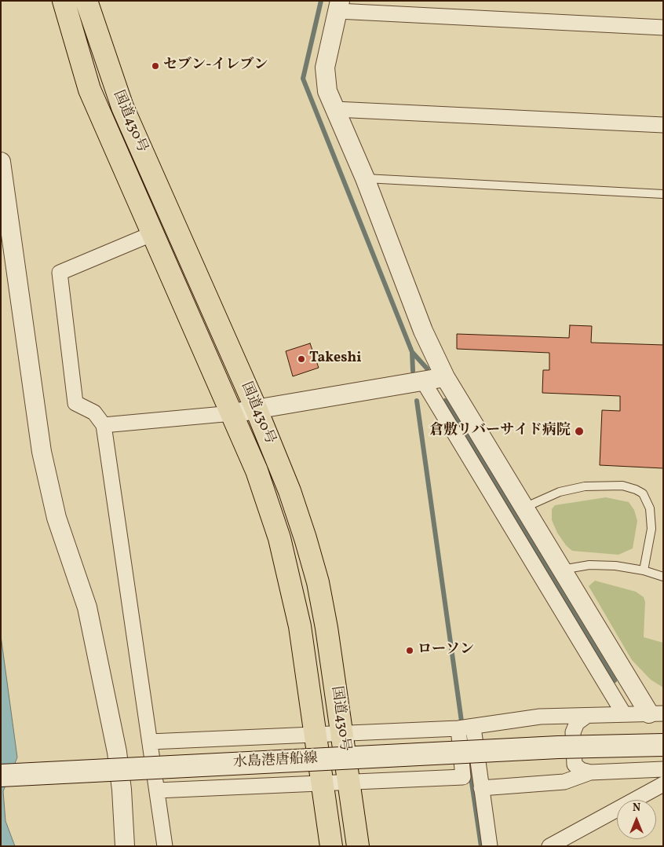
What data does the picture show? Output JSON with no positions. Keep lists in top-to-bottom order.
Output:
{
  "streets": {
    "highway": ["国道430号"],
    "main road": ["水島港唐船線"]
  },
  "places": [
    "セブン-イレブン",
    "Takeshi",
    "倉敷リバーサイド病院",
    "ローソン"
  ],
  "north": "top"
}
